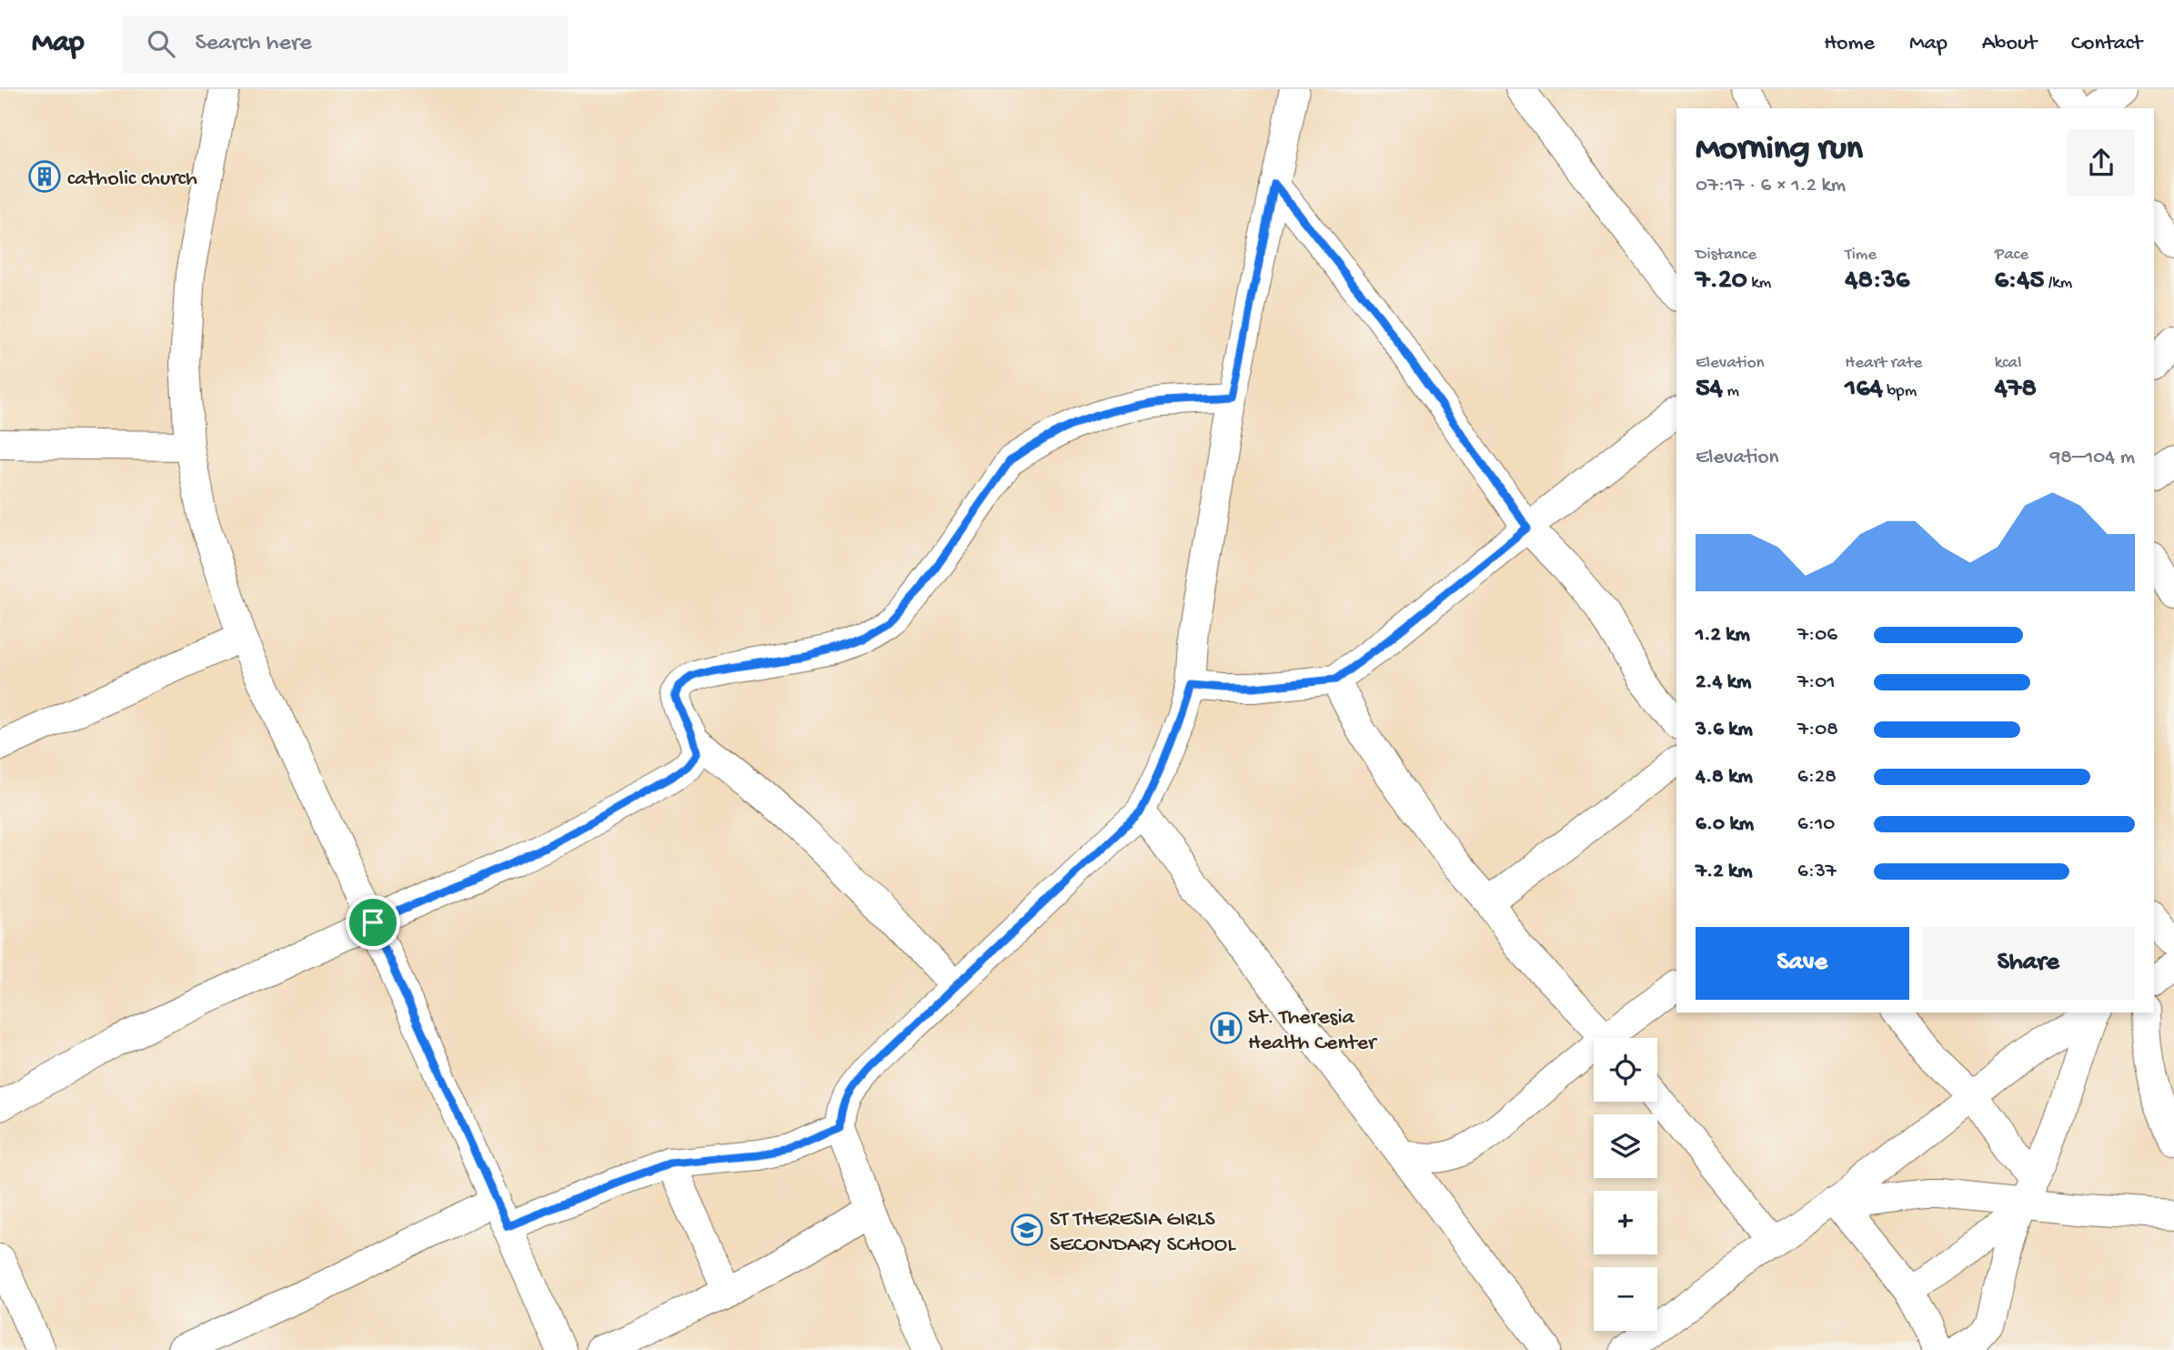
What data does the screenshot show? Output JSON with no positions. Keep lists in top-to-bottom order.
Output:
{
  "places": {
    "building": ["catholic church"],
    "hospital": ["St. Theresia Health Center"],
    "school or university": ["ST THERESIA GIRLS SECONDARY SCHOOL"]
  },
  "page": {
    "header": "Map",
    "search": "Search here",
    "nav": [
      "Home",
      "Map",
      "About",
      "Contact"
    ],
    "heading": ["Morning run", "07:17 · 6 × 1.2 km"],
    "stats": [
      ["Distance", "7.20 km"],
      ["Time", "48:36"],
      ["Pace", "6:45 /km"],
      ["Elevation", "54 m"],
      ["Heart rate", "164 bpm"],
      ["kcal", "478"]
    ],
    "chart": ["Elevation", "98–104 m"],
    "list": [
      {
        "name": "1.2 km",
        "note": "7:06"
      },
      {
        "name": "2.4 km",
        "note": "7:01"
      },
      {
        "name": "3.6 km",
        "note": "7:08"
      },
      {
        "name": "4.8 km",
        "note": "6:28"
      },
      {
        "name": "6.0 km",
        "note": "6:10"
      },
      {
        "name": "7.2 km",
        "note": "6:37"
      }
    ],
    "buttons": ["Save", "Share"],
    "map_buttons": ["+", "−"]
  }
}
